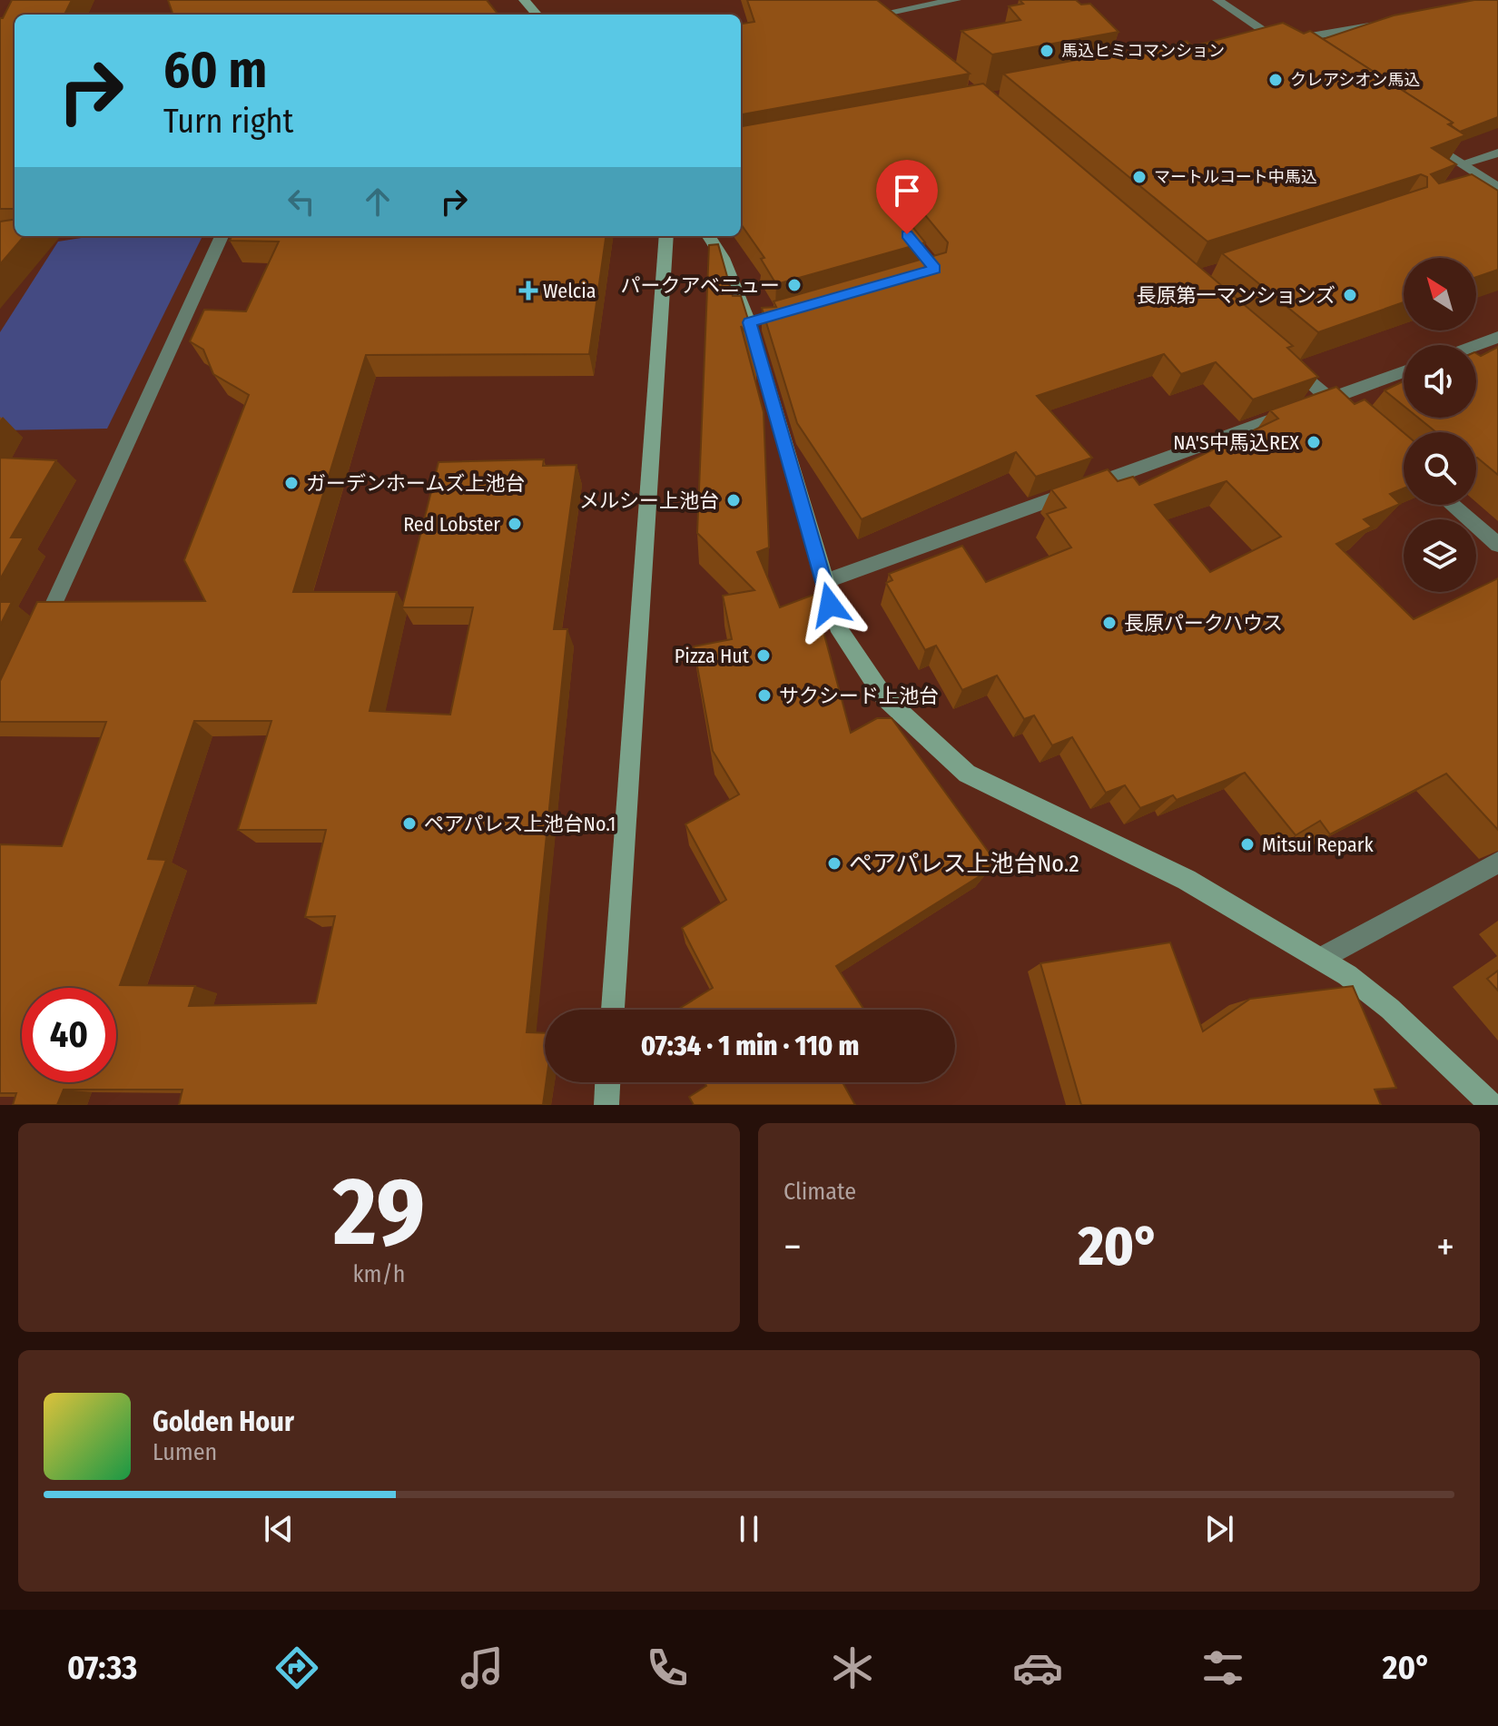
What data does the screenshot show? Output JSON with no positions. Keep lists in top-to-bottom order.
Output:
{
  "places": {
    "other": [
      "馬込ヒミコマンション",
      "クレアシオン馬込",
      "マートルコート中馬込",
      "パークアベニュー",
      "長原第一マンションズ",
      "NA'S中馬込REX",
      "ガーデンホームズ上池台",
      "メルシー上池台",
      "Red Lobster",
      "長原パークハウス",
      "Pizza Hut",
      "サクシード上池台",
      "ペアパレス上池台No.1",
      "Mitsui Repark",
      "ペアパレス上池台No.2"
    ],
    "health": ["Welcia"]
  },
  "north": "top left",
  "page": {
    "turn": ["60 m", "Turn right"],
    "limit": "40",
    "trip": "07:34 · 1 min · 110 m",
    "tile": [
      ["29", "km/h"],
      "Climate"
    ],
    "heat": ["−", "20°", "+"],
    "song": ["Golden Hour", "Lumen"],
    "tabs": ["07:33", "20°"]
  }
}
